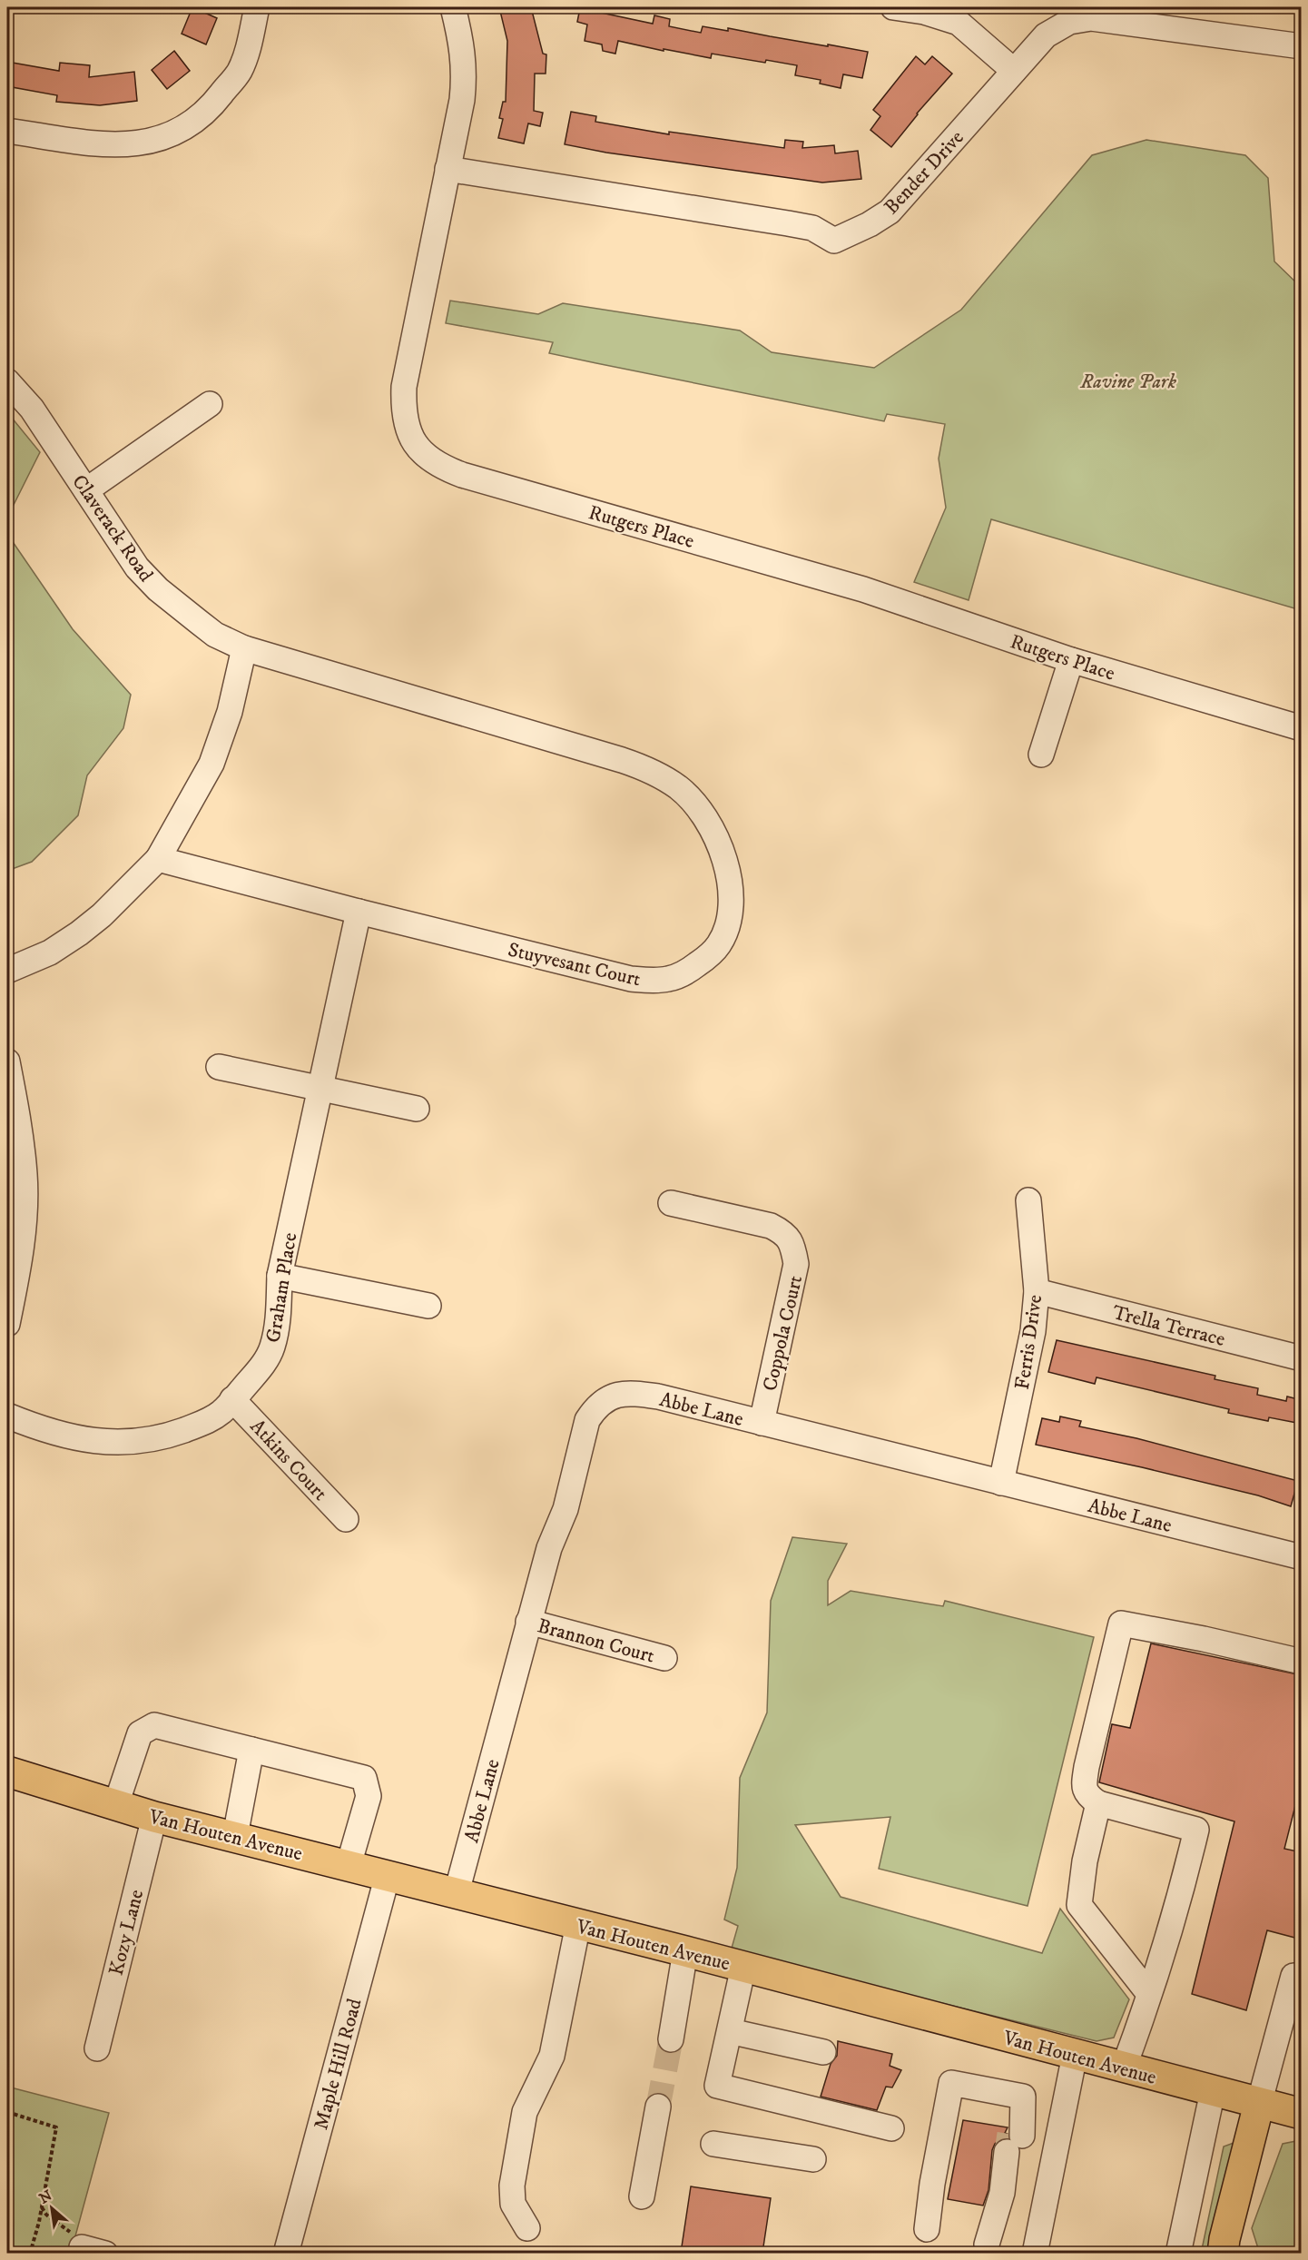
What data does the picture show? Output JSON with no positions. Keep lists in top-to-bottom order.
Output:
{
  "streets": {
    "main road": ["Van Houten Avenue"],
    "street": [
      "Bender Drive",
      "Rutgers Place",
      "Claverack Road",
      "Stuyvesant Court",
      "Graham Place",
      "Trella Terrace",
      "Coppola Court",
      "Ferris Drive",
      "Abbe Lane",
      "Atkins Court",
      "Brannon Court",
      "Kozy Lane",
      "Maple Hill Road"
    ]
  },
  "crossings": [
    ["Bender Drive", "Rutgers Place"],
    ["Claverack Road", "Stuyvesant Court"],
    ["Stuyvesant Court", "Graham Place"],
    ["Graham Place", "Atkins Court"],
    ["Trella Terrace", "Ferris Drive"],
    ["Coppola Court", "Abbe Lane"],
    ["Ferris Drive", "Abbe Lane"],
    ["Abbe Lane", "Brannon Court"],
    ["Abbe Lane", "Van Houten Avenue"],
    ["Van Houten Avenue", "Kozy Lane"],
    ["Van Houten Avenue", "Maple Hill Road"]
  ],
  "parks": ["Ravine Park"],
  "north": "top left"
}
